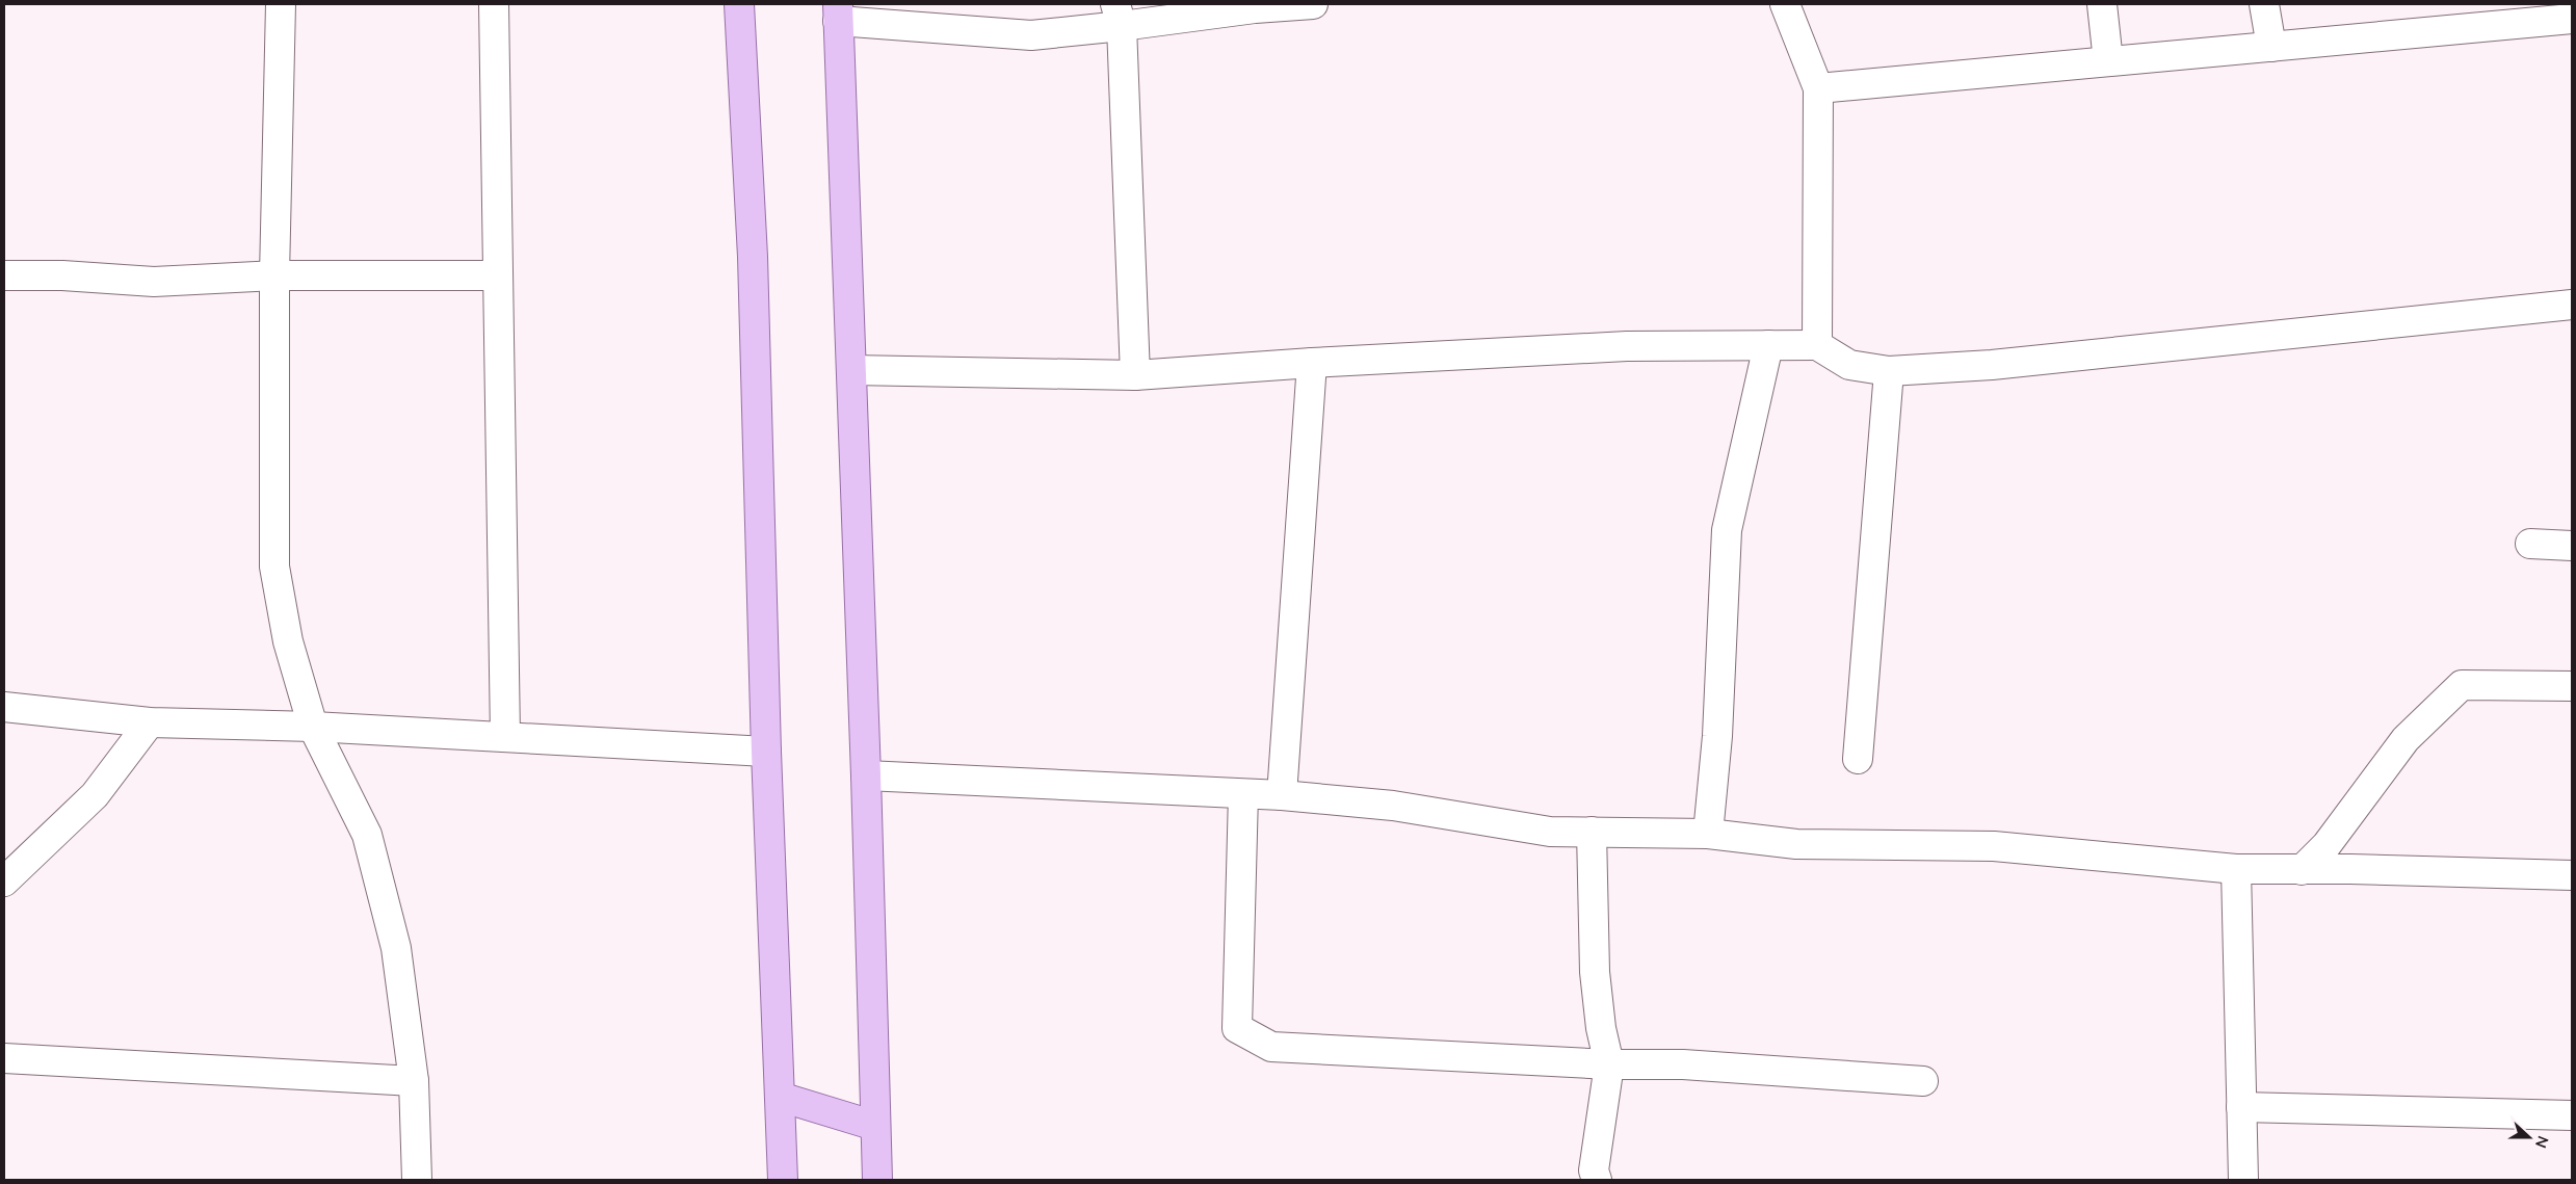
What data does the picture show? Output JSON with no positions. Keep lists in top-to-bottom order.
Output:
{
  "north": "right"
}
